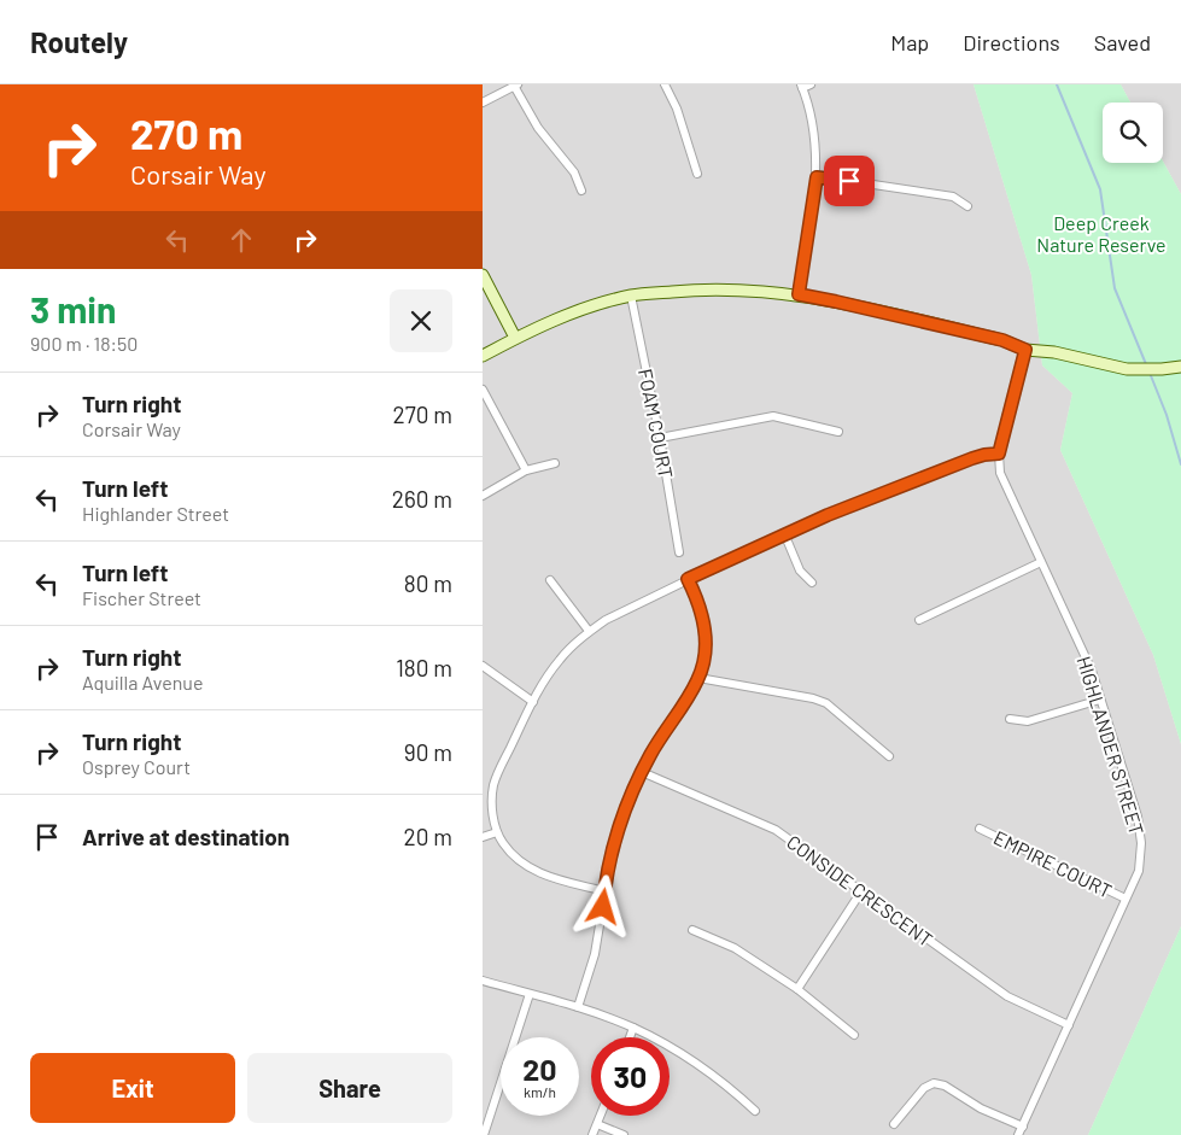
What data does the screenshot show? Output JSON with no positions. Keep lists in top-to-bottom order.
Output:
{
  "streets": {
    "street": [
      "FOAM COURT",
      "HIGHLANDER STREET",
      "EMPIRE COURT",
      "CONSIDE CRESCENT"
    ]
  },
  "crossings": [
    ["HIGHLANDER STREET", "EMPIRE COURT"],
    ["HIGHLANDER STREET", "CONSIDE CRESCENT"]
  ],
  "parks": ["Deep Creek Nature Reserve"],
  "page": {
    "header": "Routely",
    "nav": ["Map", "Directions", "Saved"],
    "turn": ["270 m", "Corsair Way"],
    "heading": ["3 min", "900 m · 18:50"],
    "list": [
      {
        "name": "Turn right",
        "note": "Corsair Way",
        "value": "270 m"
      },
      {
        "name": "Turn left",
        "note": "Highlander Street",
        "value": "260 m"
      },
      {
        "name": "Turn left",
        "note": "Fischer Street",
        "value": "80 m"
      },
      {
        "name": "Turn right",
        "note": "Aquilla Avenue",
        "value": "180 m"
      },
      {
        "name": "Turn right",
        "note": "Osprey Court",
        "value": "90 m"
      },
      {
        "name": "Arrive at destination",
        "value": "20 m"
      }
    ],
    "speed": "20 km/h",
    "limit": "30",
    "buttons": ["Exit", "Share"]
  }
}
